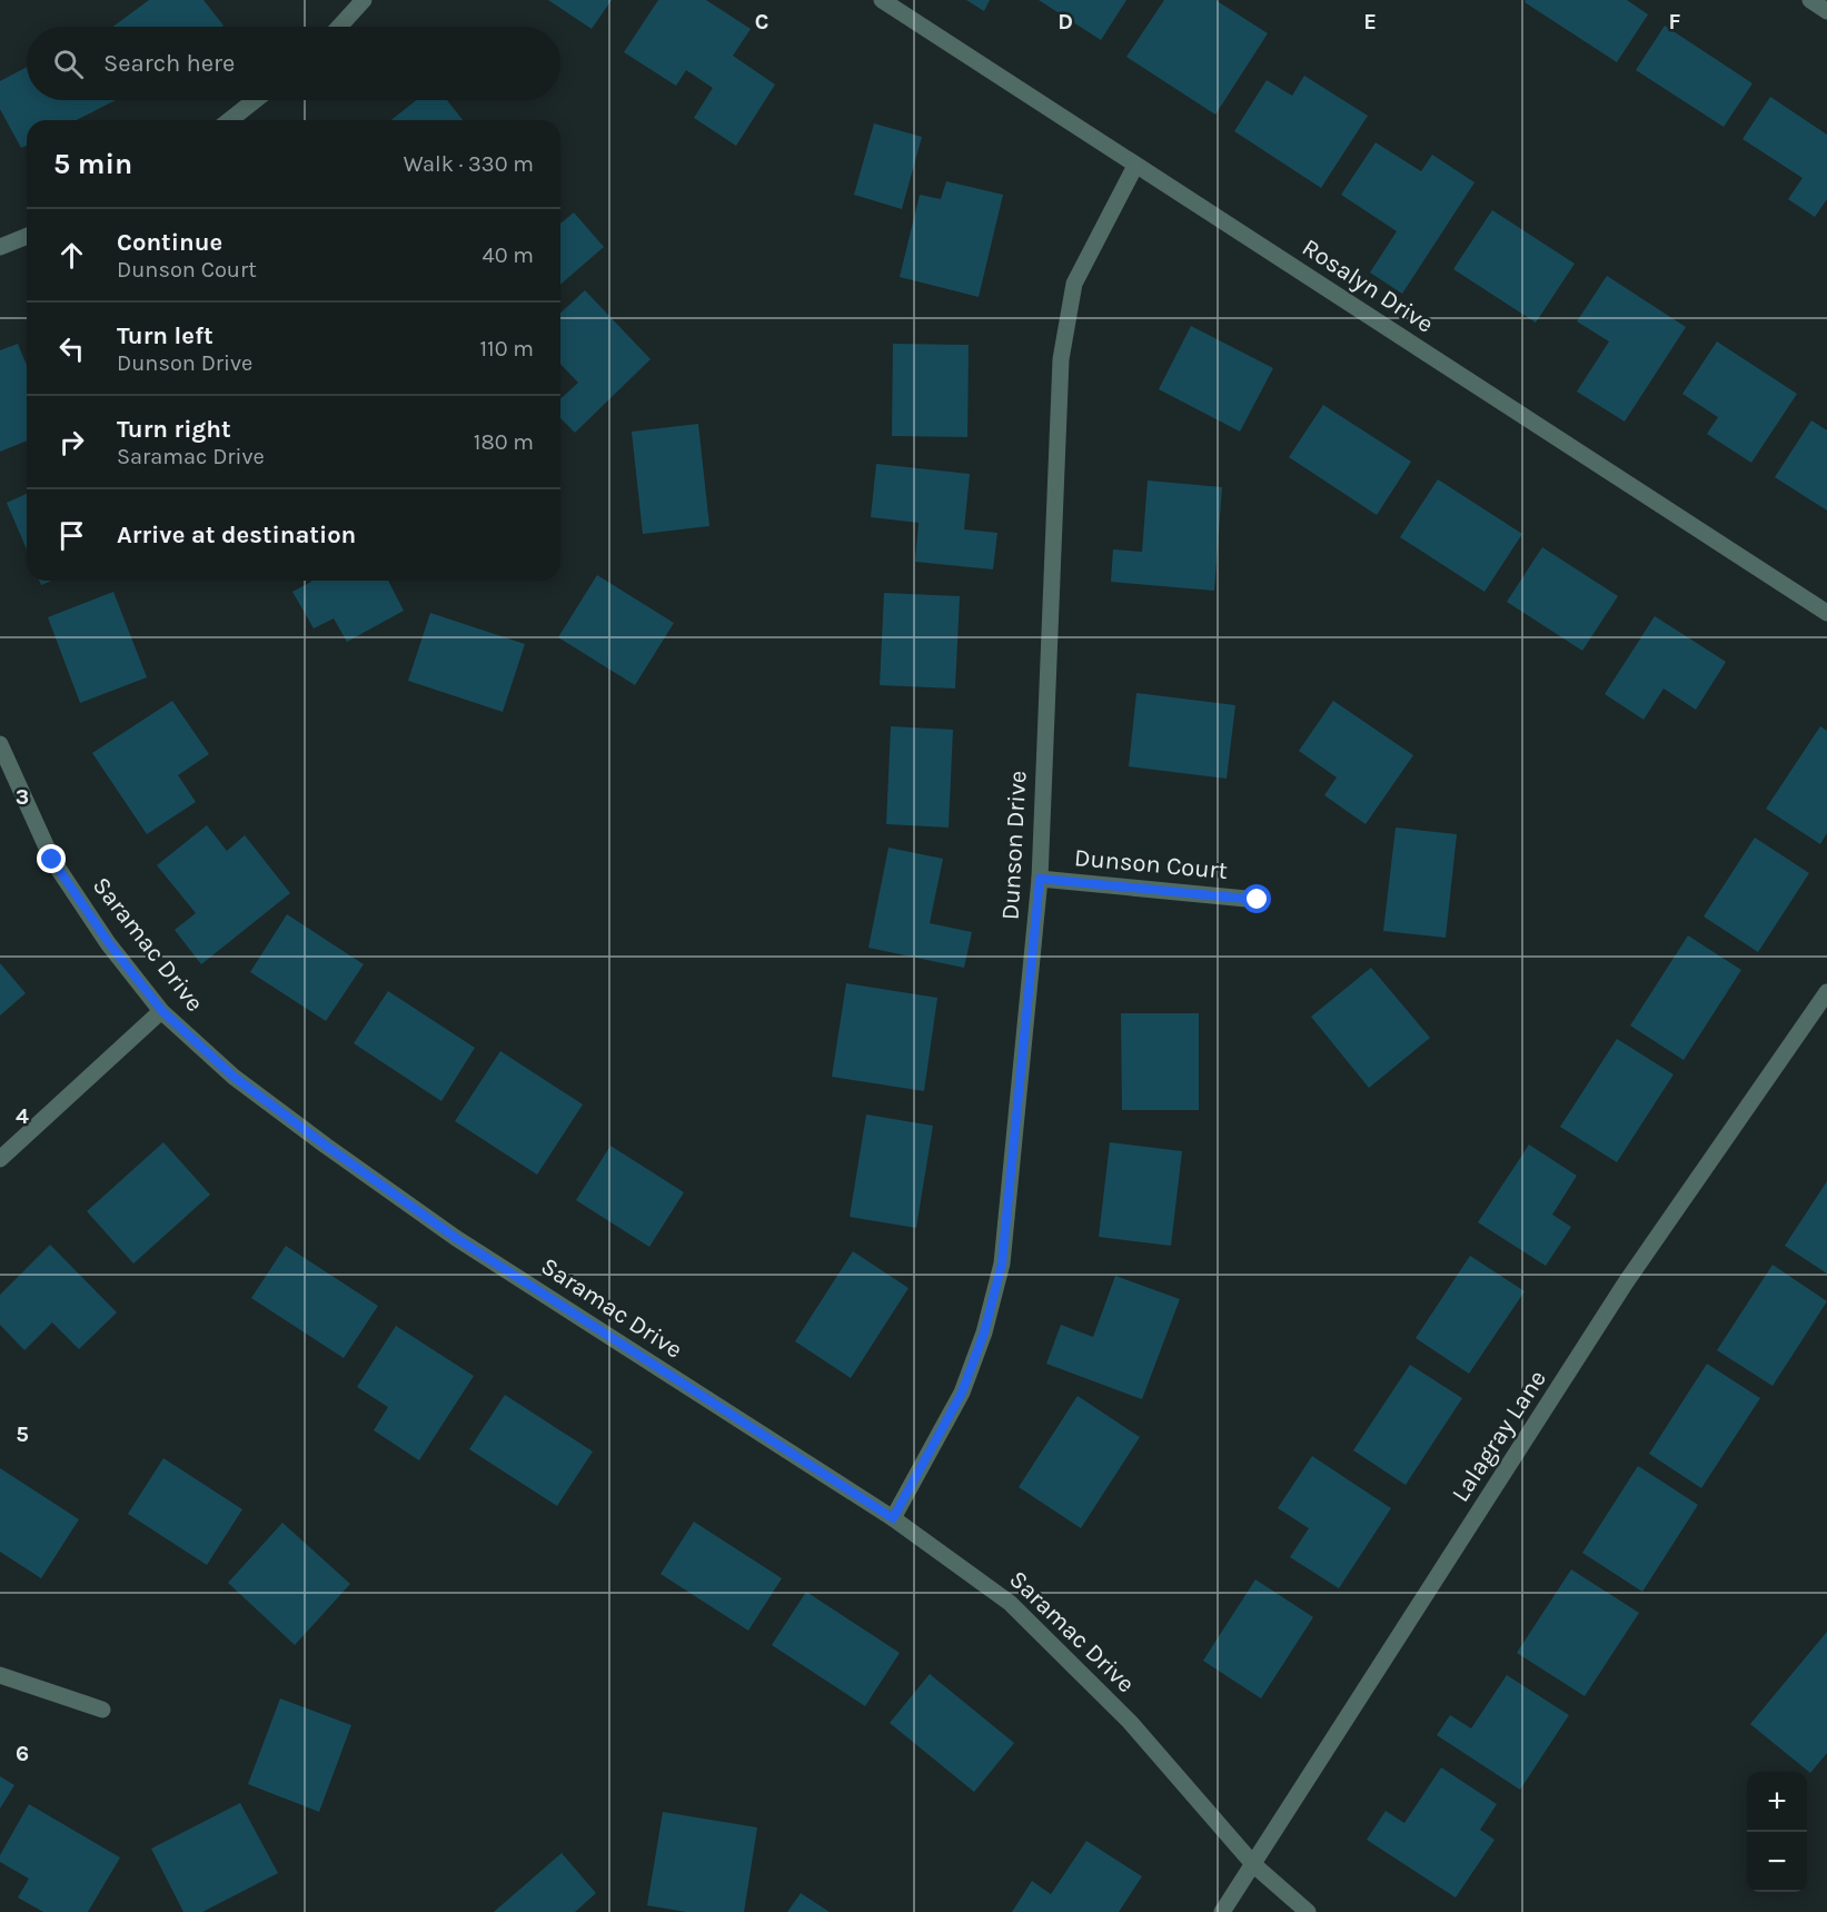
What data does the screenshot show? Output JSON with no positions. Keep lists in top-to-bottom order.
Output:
{
  "streets": {
    "street": [
      "Rosalyn Drive",
      "Dunson Drive",
      "Dunson Court",
      "Saramac Drive",
      "Lalagray Lane"
    ]
  },
  "crossings": [
    ["Rosalyn Drive", "Dunson Drive"],
    ["Dunson Drive", "Dunson Court"],
    ["Dunson Drive", "Saramac Drive"],
    ["Saramac Drive", "Lalagray Lane"]
  ],
  "page": {
    "search": "Search here",
    "heading": ["5 min", "Walk · 330 m"],
    "list": [
      ["Continue", "Dunson Court", "40 m"],
      ["Turn left", "Dunson Drive", "110 m"],
      ["Turn right", "Saramac Drive", "180 m"],
      "Arrive at destination"
    ],
    "map_buttons": ["+", "−"]
  },
  "grid": {
    "columns": [
      "C",
      "D",
      "E",
      "F"
    ],
    "rows": [
      "3",
      "4",
      "5",
      "6"
    ]
  }
}
